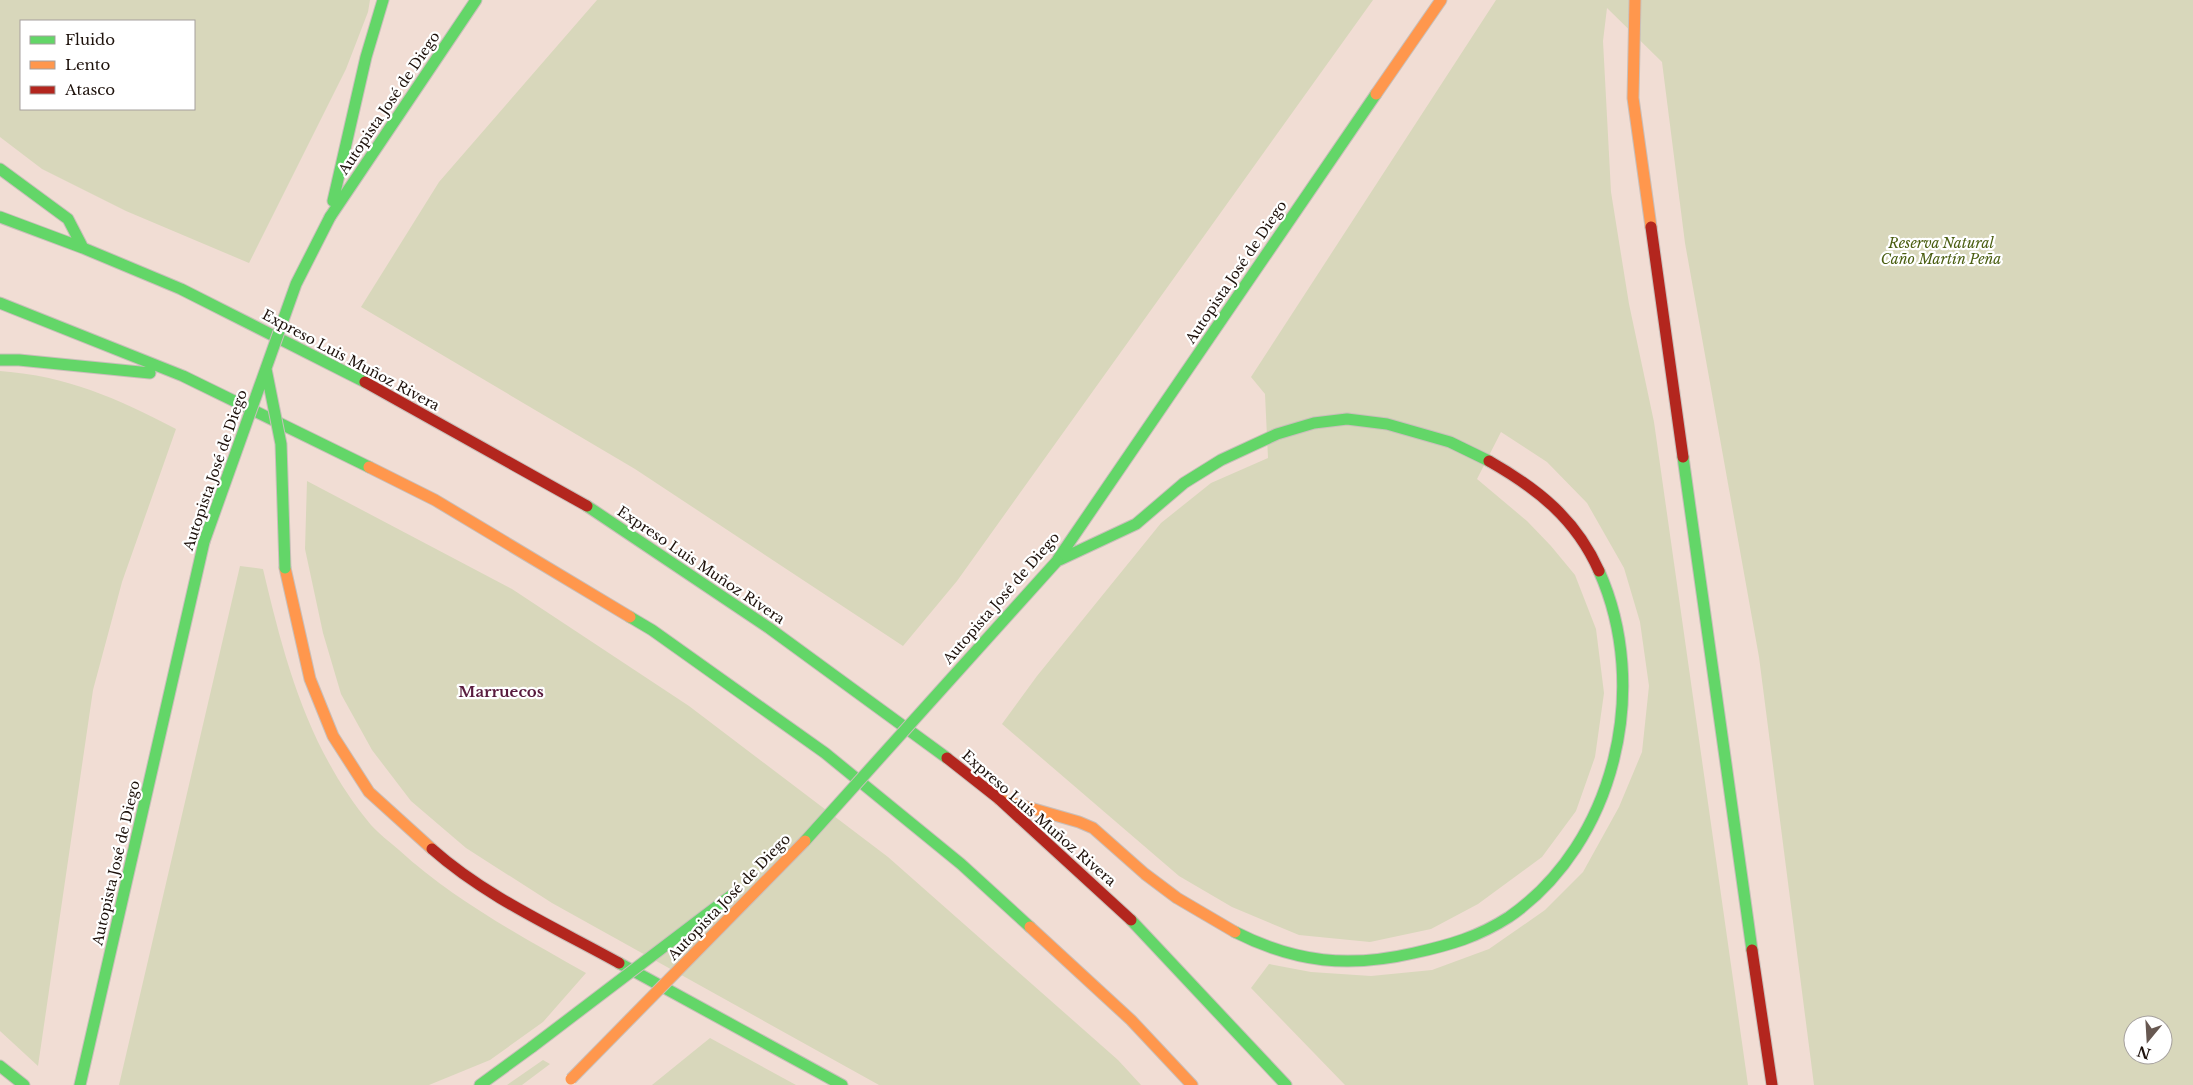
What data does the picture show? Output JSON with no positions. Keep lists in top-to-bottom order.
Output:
{
  "streets": {
    "highway": ["Autopista José de Diego", "Expreso Luis Muñoz Rivera"]
  },
  "districts": ["Marruecos"],
  "parks": ["Reserva Natural Caño Martín Peña"],
  "legend": ["Fluido", "Lento", "Atasco"],
  "north": "bottom"
}
